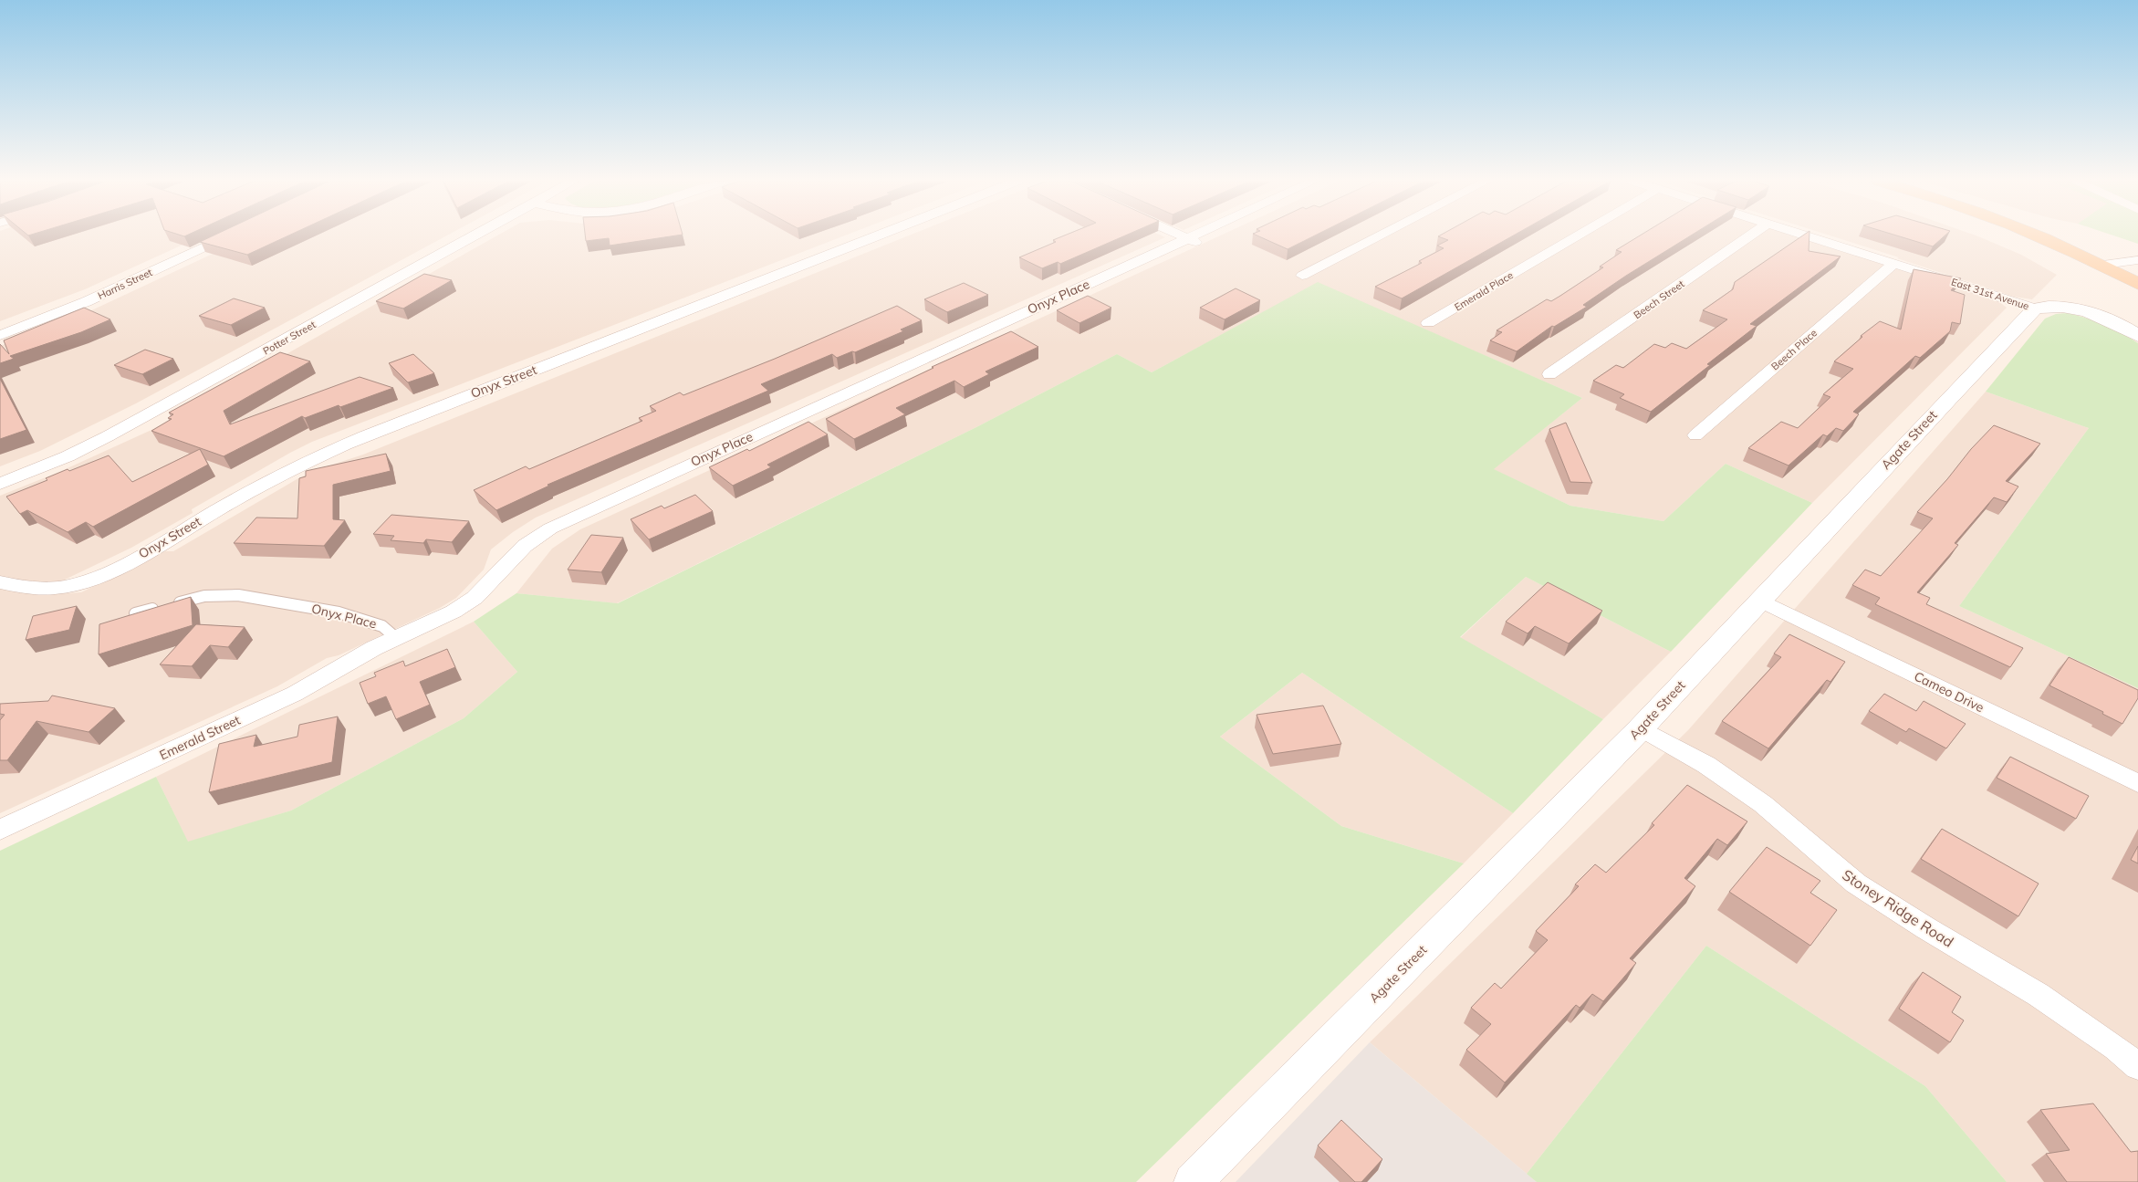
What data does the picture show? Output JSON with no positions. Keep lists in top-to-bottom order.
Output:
{
  "streets": {
    "street": [
      "Harris Street",
      "Emerald Place",
      "East 31st Avenue",
      "Onyx Place",
      "Beech Street",
      "Potter Street",
      "Beech Place",
      "Onyx Street",
      "Agate Street",
      "Cameo Drive",
      "Emerald Street",
      "Stoney Ridge Road"
    ]
  },
  "crossings": [
    ["East 31st Avenue", "Beech Place"],
    ["East 31st Avenue", "Agate Street"],
    ["Onyx Place", "Emerald Street"],
    ["Agate Street", "Cameo Drive"],
    ["Agate Street", "Stoney Ridge Road"]
  ]
}
